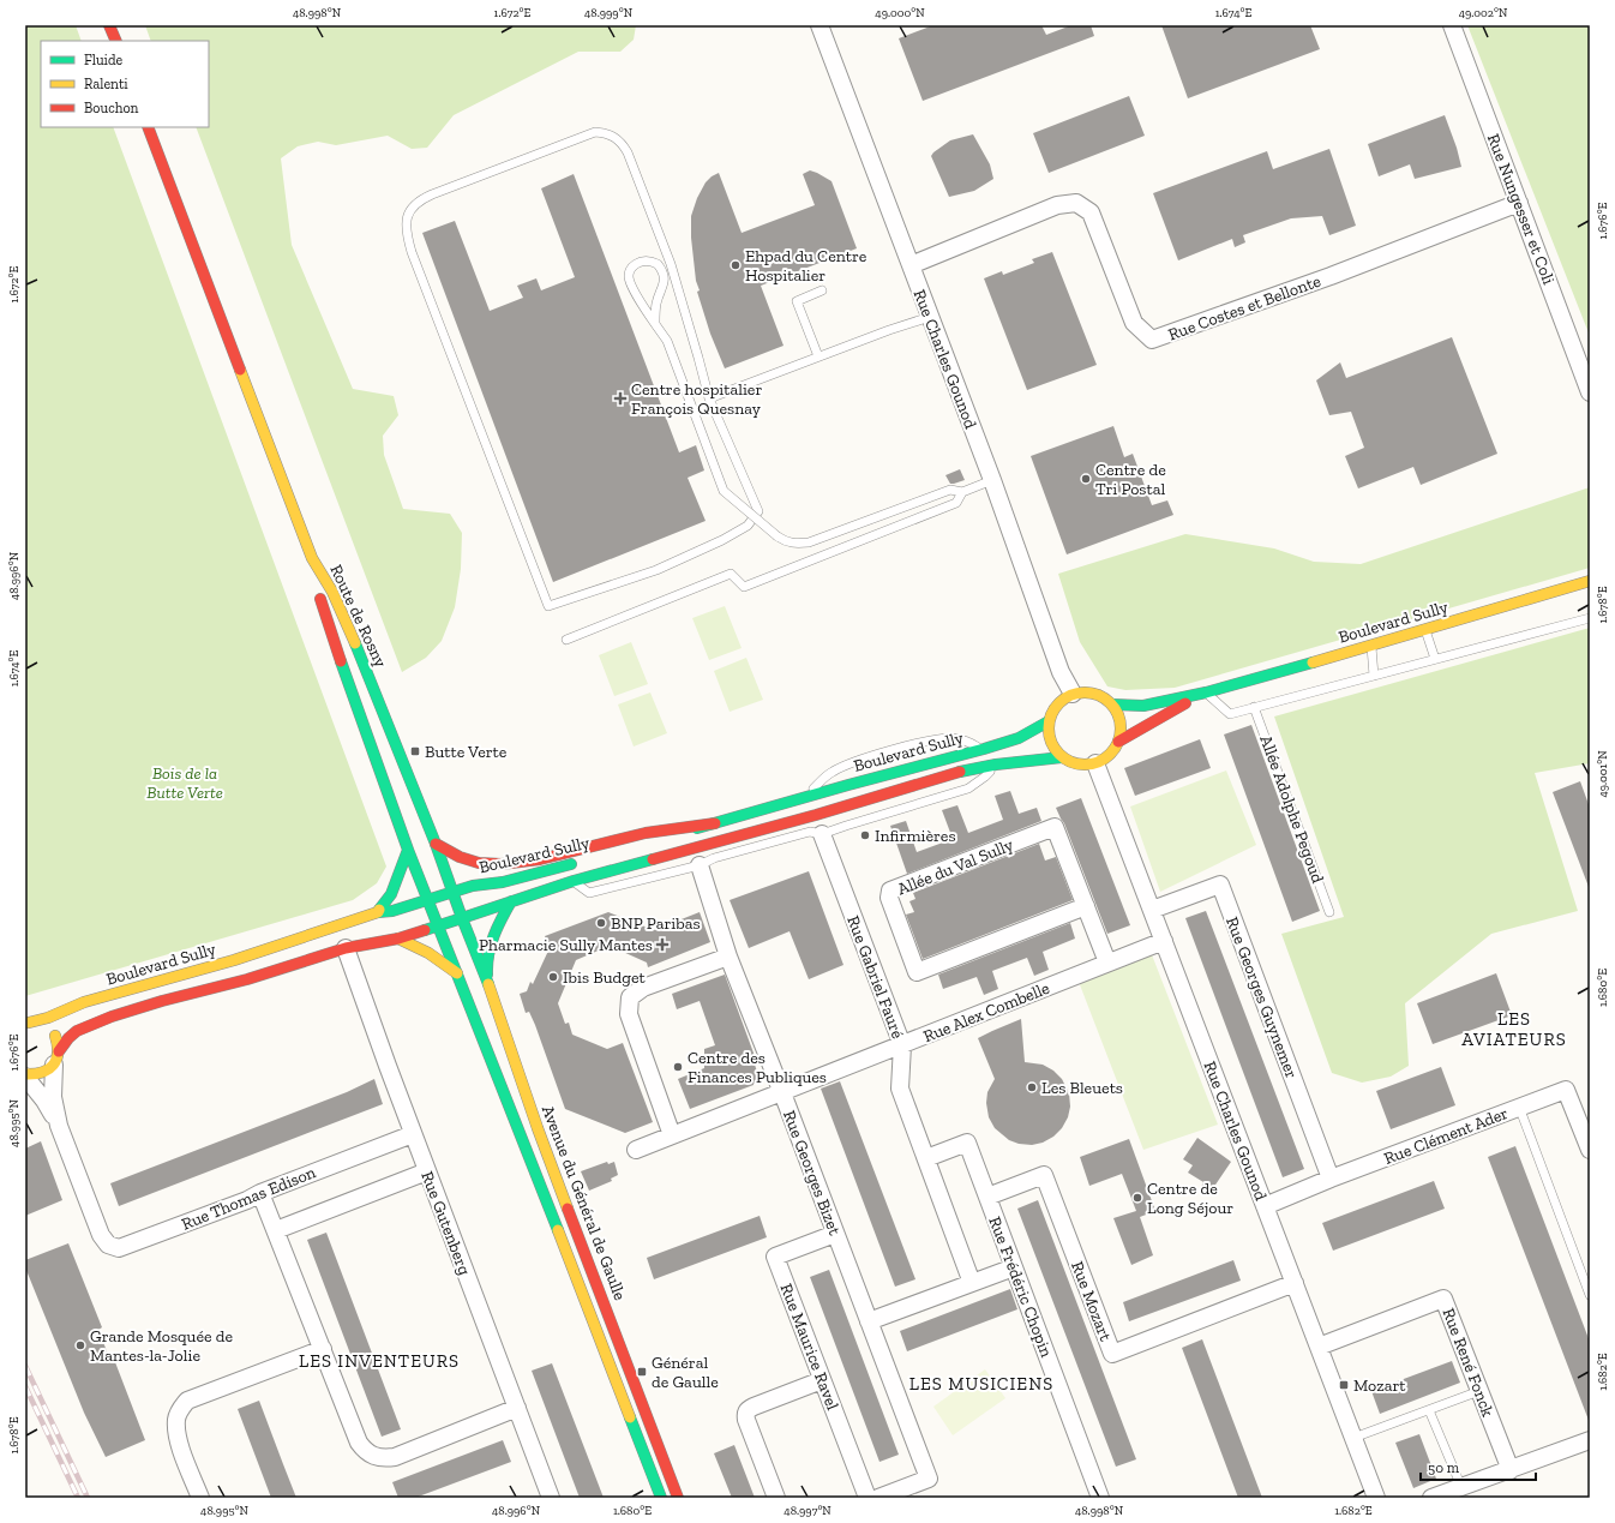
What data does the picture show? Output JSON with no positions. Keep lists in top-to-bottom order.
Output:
{
  "streets": {
    "main road": ["Route de Rosny", "Boulevard Sully", "Avenue du Général de Gaulle"],
    "street": [
      "Rue Nungesser et Coli",
      "Rue Costes et Bellonte",
      "Rue Charles Gounod",
      "Allée du Val Sully",
      "Rue Gabriel Fauré",
      "Rue Georges Guynemer",
      "Rue Alex Combelle",
      "Rue Clément Ader",
      "Rue Georges Bizet",
      "Rue Thomas Edison",
      "Rue Gutenberg",
      "Rue Frédéric Chopin",
      "Rue Mozart",
      "Rue Maurice Ravel",
      "Rue René Fonck"
    ],
    "lane": ["Allée Adolphe Pegoud"]
  },
  "crossings": [
    ["Rue Nungesser et Coli", "Rue Costes et Bellonte"],
    ["Rue Costes et Bellonte", "Rue Charles Gounod"],
    ["Rue Charles Gounod", "Boulevard Sully"],
    ["Rue Charles Gounod", "Rue Georges Guynemer"],
    ["Rue Charles Gounod", "Rue Alex Combelle"],
    ["Rue Charles Gounod", "Rue Clément Ader"],
    ["Rue Charles Gounod", "Rue Mozart"],
    ["Rue Charles Gounod", "Rue René Fonck"],
    ["Route de Rosny", "Boulevard Sully"],
    ["Route de Rosny", "Avenue du Général de Gaulle"],
    ["Boulevard Sully", "Rue Gabriel Fauré"],
    ["Boulevard Sully", "Rue Georges Bizet"],
    ["Boulevard Sully", "Avenue du Général de Gaulle"],
    ["Boulevard Sully", "Rue Gutenberg"],
    ["Allée du Val Sully", "Rue Alex Combelle"],
    ["Rue Gabriel Fauré", "Rue Alex Combelle"],
    ["Rue Gabriel Fauré", "Rue Frédéric Chopin"],
    ["Rue Georges Guynemer", "Rue Clément Ader"],
    ["Rue Alex Combelle", "Rue Georges Bizet"],
    ["Rue Georges Bizet", "Rue Maurice Ravel"],
    ["Rue Thomas Edison", "Rue Gutenberg"],
    ["Rue Frédéric Chopin", "Rue Mozart"]
  ],
  "districts": ["LES AVIATEURS", "LES INVENTEURS", "LES MUSICIENS"],
  "parks": ["Bois de la Butte Verte"],
  "places": {
    "other": [
      "Ehpad du Centre Hospitalier",
      "Centre de Tri Postal",
      "Infirmières",
      "BNP Paribas",
      "Ibis Budget",
      "Centre des Finances Publiques",
      "Les Bleuets",
      "Centre de Long Séjour",
      "Grande Mosquée de Mantes-la-Jolie"
    ],
    "health": ["Centre hospitalier François Quesnay", "Pharmacie Sully Mantes"],
    "transit": ["Butte Verte", "Général de Gaulle", "Mozart"]
  },
  "legend": ["Fluide", "Ralenti", "Bouchon"],
  "scale_bar": "50 m",
  "coordinates": [
    "48.998°N",
    "1.672°E",
    "48.999°N",
    "49.000°N",
    "1.674°E",
    "49.002°N",
    "1.676°E",
    "48.996°N",
    "1.678°E",
    "49.001°N",
    "1.680°E",
    "48.995°N",
    "1.682°E",
    "48.997°N"
  ]
}
